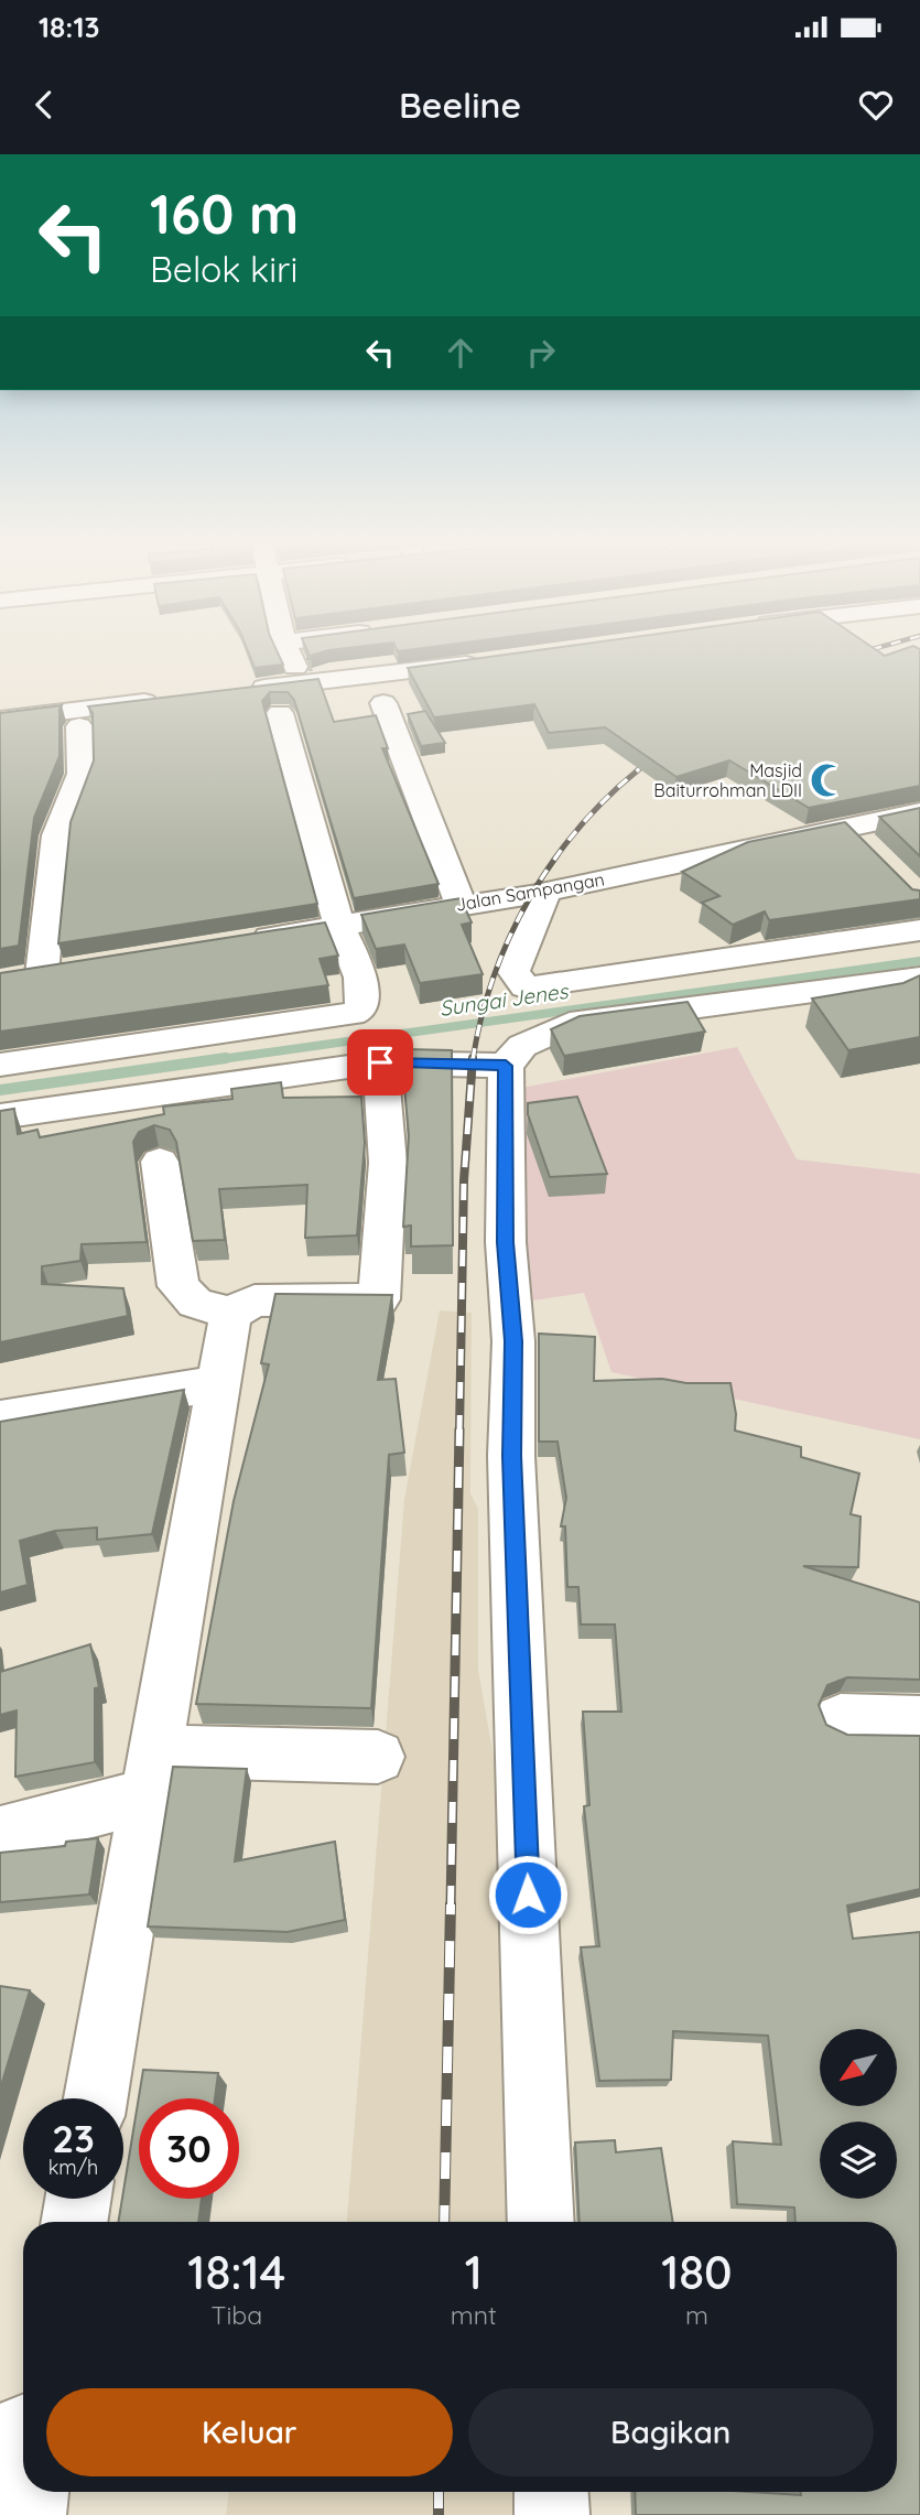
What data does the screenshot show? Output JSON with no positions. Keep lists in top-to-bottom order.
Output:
{
  "streets": {
    "street": ["Jalan Sampangan"]
  },
  "water": ["Sungai Jenes"],
  "places": {
    "mosque": ["Masjid Baiturrohman LDII"]
  },
  "north": "bottom left",
  "page": {
    "status": "18:13",
    "header": "Beeline",
    "turn": ["160 m", "Belok kiri"],
    "speed": "23 km/h",
    "limit": "30",
    "eta": [
      "18:14",
      "Tiba",
      "1",
      "mnt",
      "180",
      "m"
    ],
    "buttons": ["Keluar", "Bagikan"]
  }
}
